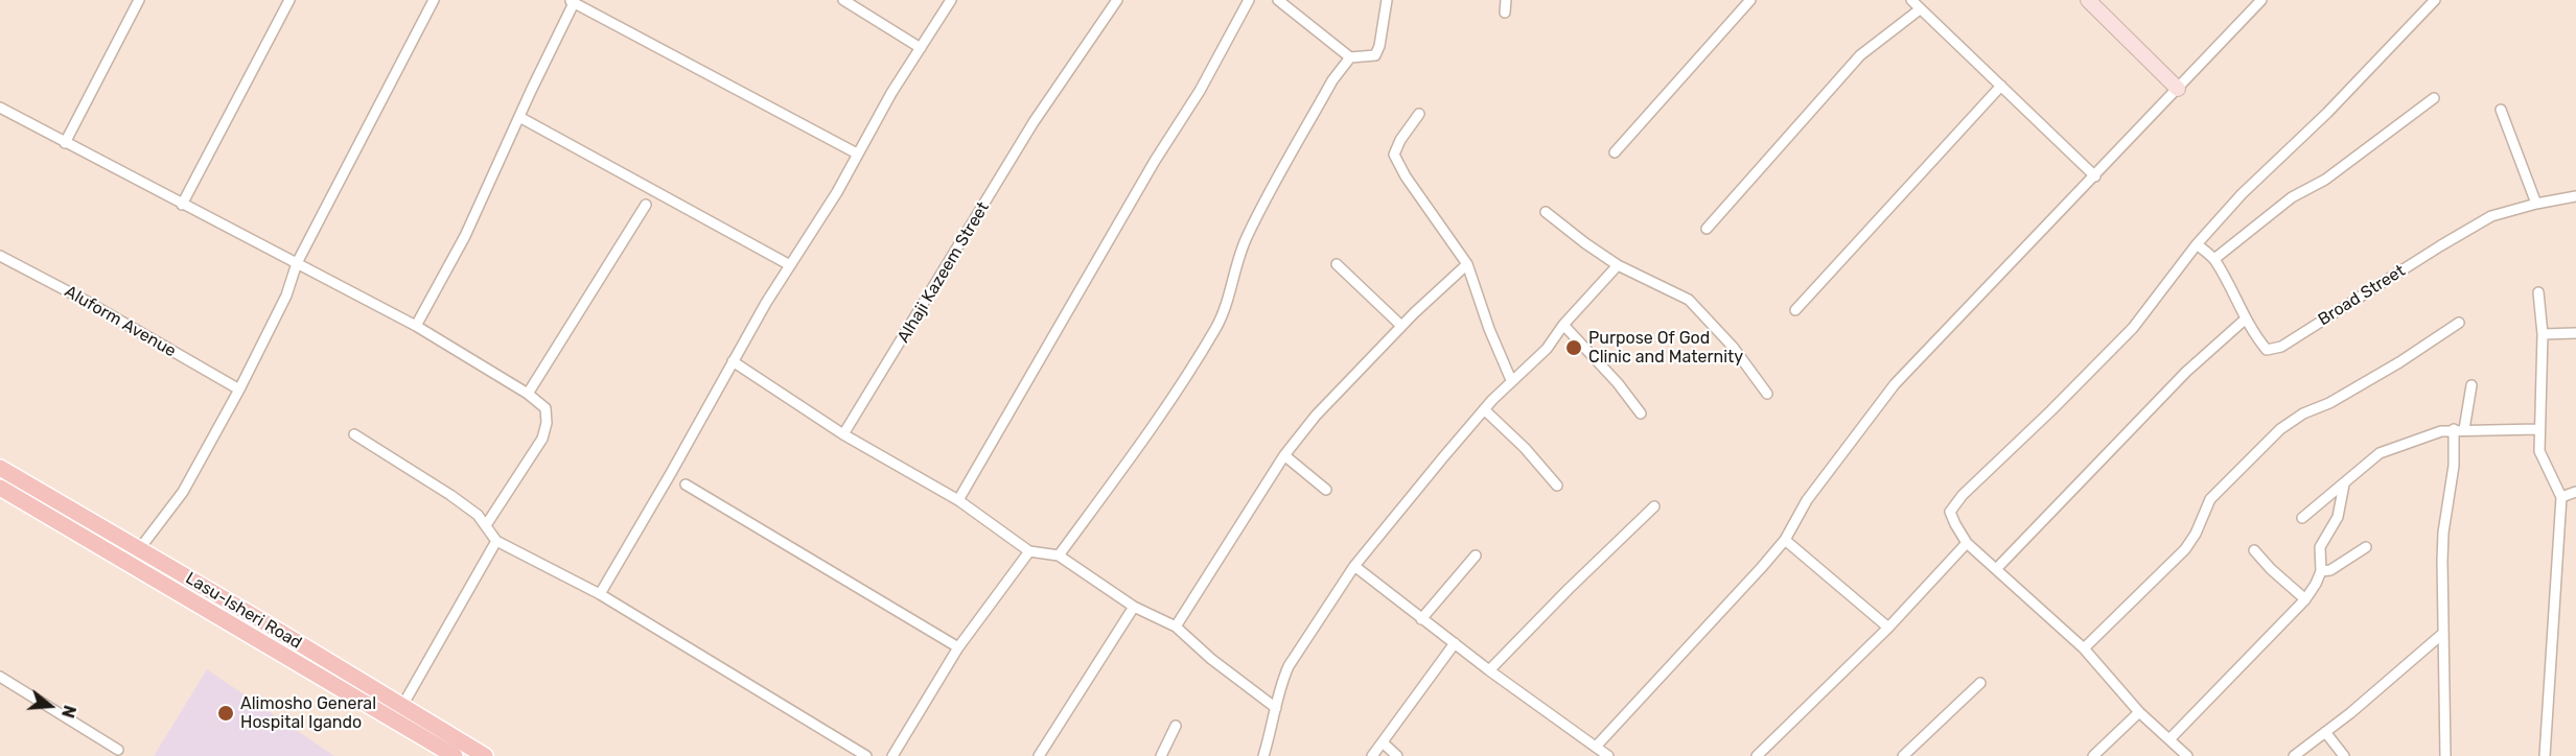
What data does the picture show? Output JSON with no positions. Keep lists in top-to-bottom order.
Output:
{
  "streets": {
    "main road": ["Lasu-Isheri Road"],
    "street": ["Alhaji Kazeem Street", "Broad Street", "Aluform Avenue"]
  },
  "places": ["Purpose Of God Clinic and Maternity", "Alimosho General Hospital Igando"],
  "north": "right"
}
